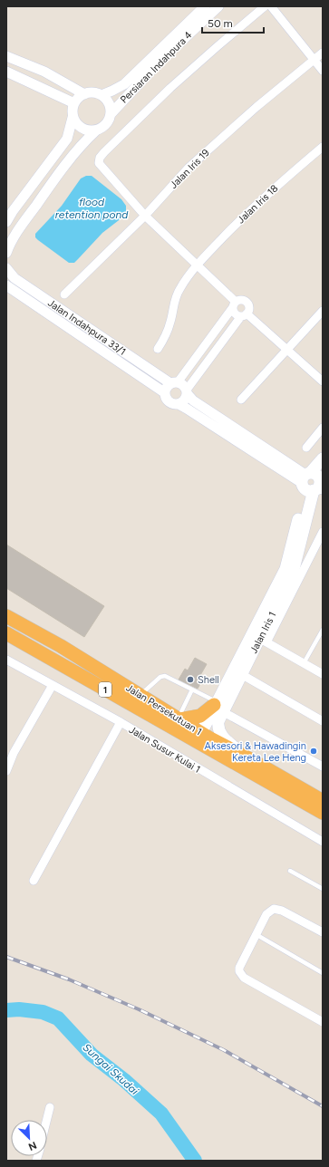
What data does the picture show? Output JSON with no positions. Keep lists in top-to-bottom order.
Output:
{
  "streets": {
    "highway": ["1", "Jalan Persekutuan 1"],
    "main road": ["Jalan Iris 1"],
    "street": [
      "Persiaran Indahpura 4",
      "Jalan Iris 19",
      "Jalan Iris 18",
      "Jalan Indahpura 33/1",
      "Jalan Susur Kulai 1"
    ]
  },
  "crossings": [
    ["Jalan Iris 1", "Jalan Persekutuan 1"]
  ],
  "water": ["flood retention pond", "Sungai Skudai"],
  "places": ["Shell", "Aksesori & Hawadingin Kereta Lee Heng"],
  "scale_bar": "50 m",
  "north": "bottom right"
}
